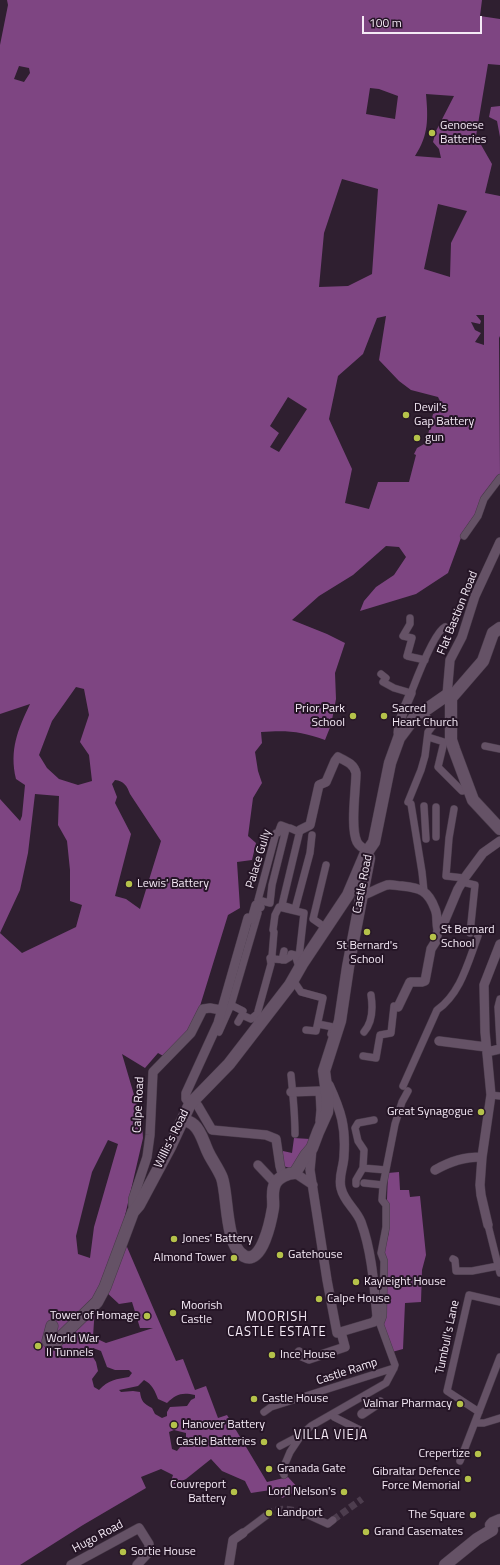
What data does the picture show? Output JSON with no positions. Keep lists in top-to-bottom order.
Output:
{
  "streets": {
    "street": [
      "Flat Bastion Road",
      "Palace Gully",
      "Castle Road",
      "Calpe Road",
      "Willis’s Road",
      "Tumbull's Lane",
      "Castle Ramp",
      "Hugo Road"
    ]
  },
  "crossings": [
    ["Flat Bastion Road", "Castle Road"],
    ["Castle Road", "Willis’s Road"],
    ["Calpe Road", "Willis’s Road"]
  ],
  "districts": ["MOORISH CASTLE ESTATE", "VILLA VIEJA"],
  "places": [
    "Genoese Batteries",
    "Devil's Gap Battery",
    "gun",
    "Prior Park School",
    "Sacred Heart Church",
    "Lewis' Battery",
    "St Bernard's School",
    "St Bernard School",
    "Great Synagogue",
    "Jones' Battery",
    "Gatehouse",
    "Almond Tower",
    "Kayleight House",
    "Calpe House",
    "Moorish Castle",
    "Tower of Homage",
    "World War II Tunnels",
    "Ince House",
    "Castle House",
    "Valmar Pharmacy",
    "Hanover Battery",
    "Castle Batteries",
    "Crepertize",
    "Granada Gate",
    "Gibraltar Defence Force Memorial",
    "Couvreport Battery",
    "Lord Nelson's",
    "Landport",
    "The Square",
    "Grand Casemates",
    "Sortie House"
  ],
  "scale_bar": "100 m"
}
